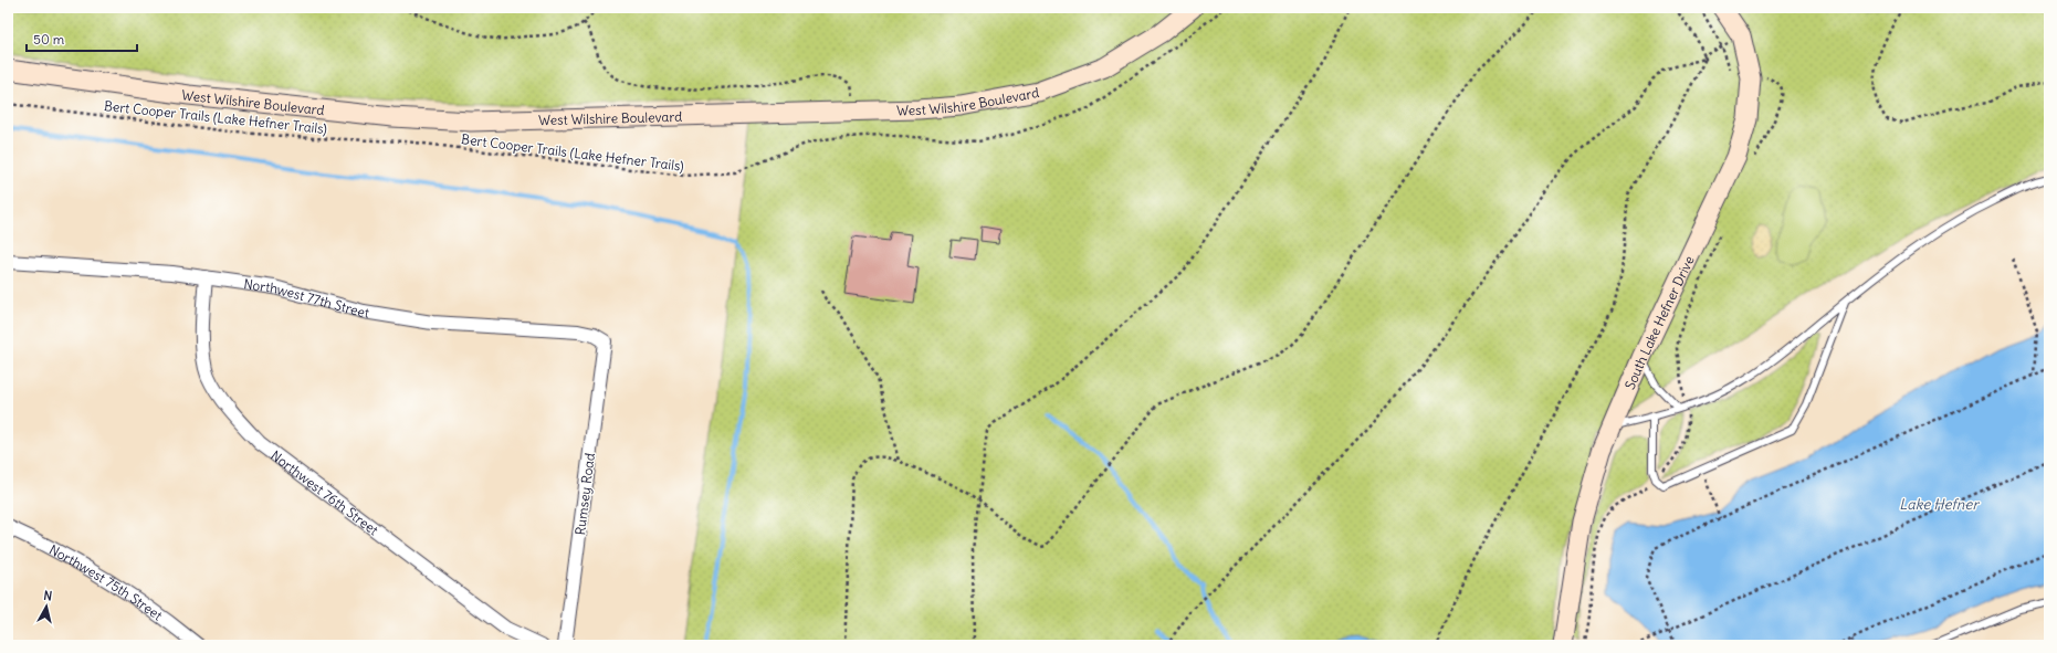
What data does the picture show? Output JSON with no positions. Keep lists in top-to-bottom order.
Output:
{
  "streets": {
    "street": [
      "West Wilshire Boulevard",
      "Northwest 77th Street",
      "South Lake Hefner Drive",
      "Northwest 76th Street",
      "Rumsey Road",
      "Northwest 75th Street"
    ],
    "path": ["Bert Cooper Trails (Lake Hefner Trails)"]
  },
  "crossings": [
    ["Northwest 77th Street", "Northwest 76th Street"],
    ["Northwest 77th Street", "Rumsey Road"]
  ],
  "water": ["Lake Hefner"],
  "scale_bar": "50 m",
  "north": "top"
}
